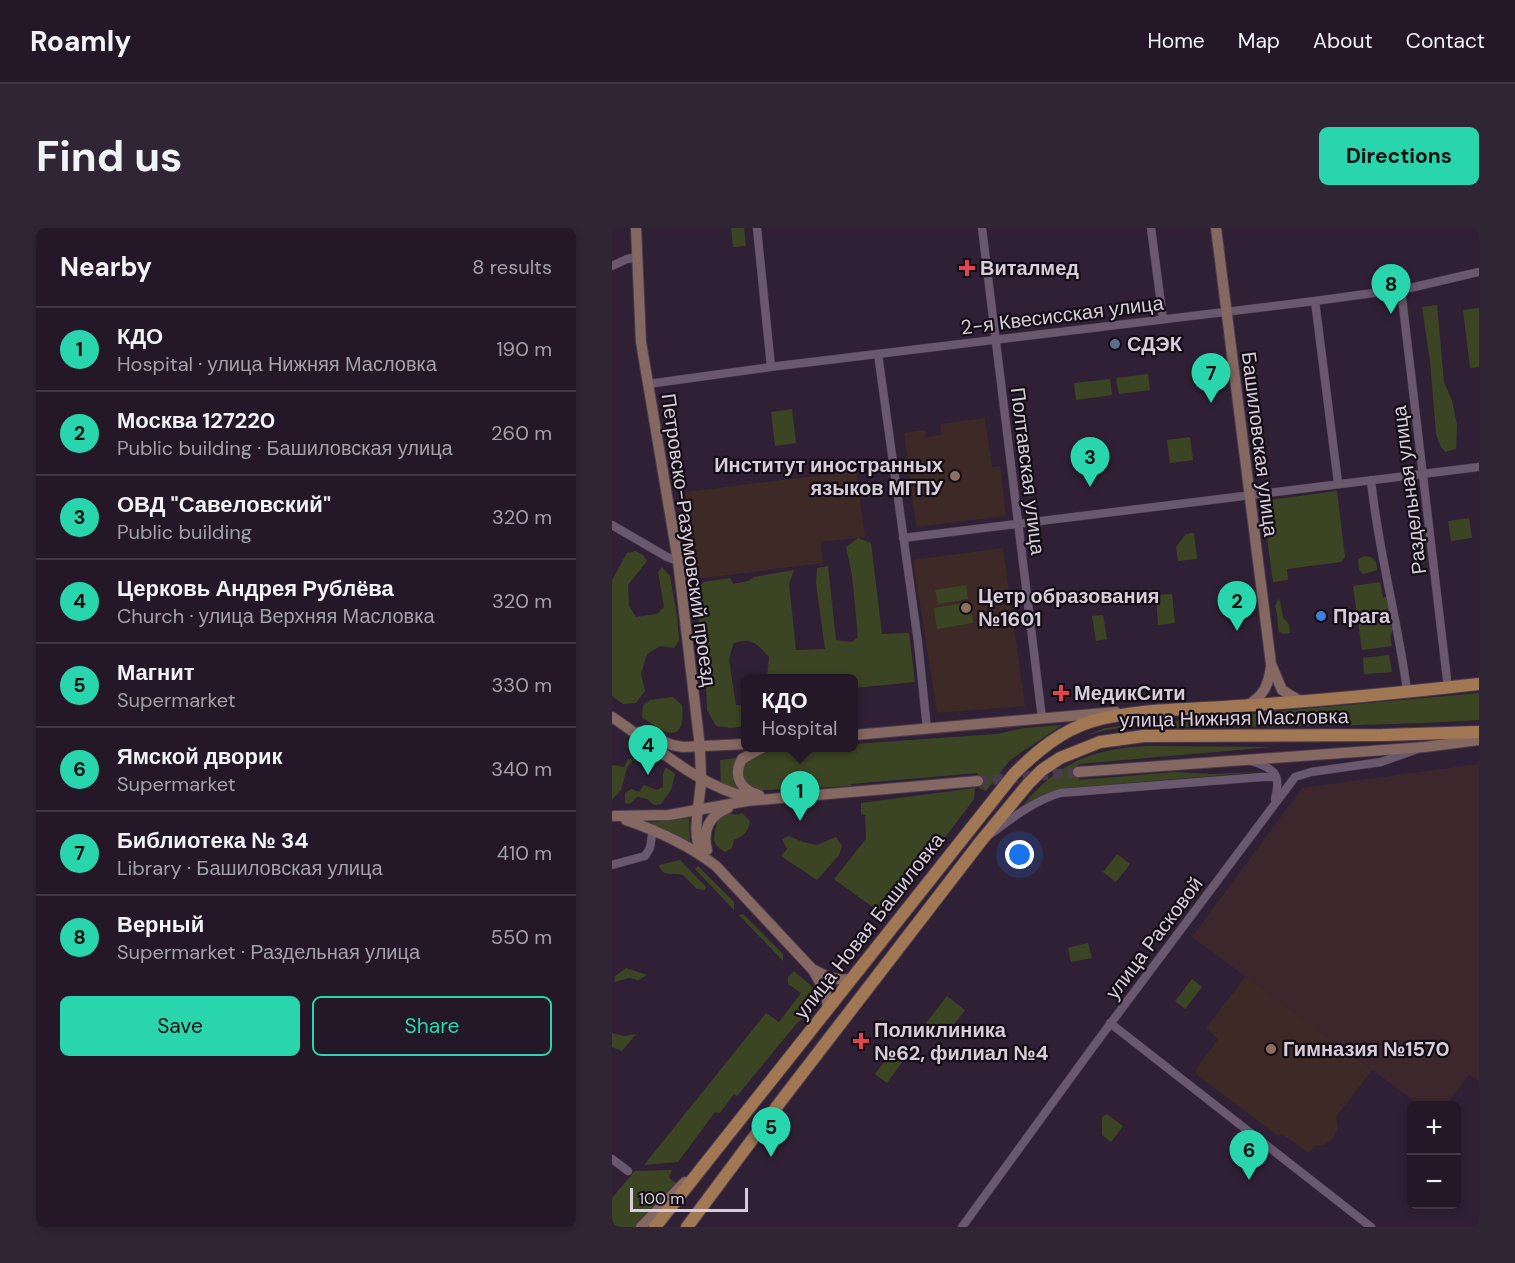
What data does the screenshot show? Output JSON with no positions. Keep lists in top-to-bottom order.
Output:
{
  "streets": {
    "main road": ["улица Нижняя Масловка", "улица Новая Башиловка"],
    "street": [
      "2-я Квесисская улица",
      "Башиловская улица",
      "Полтавская улица",
      "Раздельная улица",
      "Петровско-Разумовский проезд",
      "улица Расковой"
    ]
  },
  "crossings": [
    ["2-я Квесисская улица", "Башиловская улица"],
    ["2-я Квесисская улица", "Полтавская улица"],
    ["2-я Квесисская улица", "Раздельная улица"],
    ["2-я Квесисская улица", "Петровско-Разумовский проезд"],
    ["Башиловская улица", "улица Нижняя Масловка"],
    ["Полтавская улица", "улица Нижняя Масловка"],
    ["Раздельная улица", "улица Нижняя Масловка"],
    ["улица Нижняя Масловка", "улица Новая Башиловка"],
    ["улица Нижняя Масловка", "улица Расковой"]
  ],
  "places": {
    "health": ["Виталмед", "МедикСити", "Поликлиника №62, филиал №4"],
    "other": [
      "СДЭК",
      "Институт иностранных языков МГПУ",
      "Цетр образования №1601",
      "Прага",
      "Гимназия №1570"
    ]
  },
  "scale_bar": "100 m",
  "page": {
    "header": "Roamly",
    "nav": [
      "Home",
      "Map",
      "About",
      "Contact"
    ],
    "buttons": [
      "Directions",
      ["Save", "Share"]
    ],
    "title": "Find us",
    "heading": ["Nearby", "8 results"],
    "pins": [
      "8",
      "7",
      "3",
      "2",
      "4",
      "1",
      "5",
      "6"
    ],
    "list": [
      {
        "mark": "1",
        "name": "КДО",
        "note": "Hospital · улица Нижняя Масловка",
        "value": "190 m"
      },
      {
        "mark": "2",
        "name": "Москва 127220",
        "note": "Public building · Башиловская улица",
        "value": "260 m"
      },
      {
        "mark": "3",
        "name": "ОВД \"Савеловский\"",
        "note": "Public building",
        "value": "320 m"
      },
      {
        "mark": "4",
        "name": "Церковь Андрея Рублёва",
        "note": "Church · улица Верхняя Масловка",
        "value": "320 m"
      },
      {
        "mark": "5",
        "name": "Магнит",
        "note": "Supermarket",
        "value": "330 m"
      },
      {
        "mark": "6",
        "name": "Ямской дворик",
        "note": "Supermarket",
        "value": "340 m"
      },
      {
        "mark": "7",
        "name": "Библиотека № 34",
        "note": "Library · Башиловская улица",
        "value": "410 m"
      },
      {
        "mark": "8",
        "name": "Верный",
        "note": "Supermarket · Раздельная улица",
        "value": "550 m"
      }
    ],
    "popup": ["КДО", "Hospital"],
    "map_buttons": ["+", "−"],
    "scale": "100 m"
  }
}
